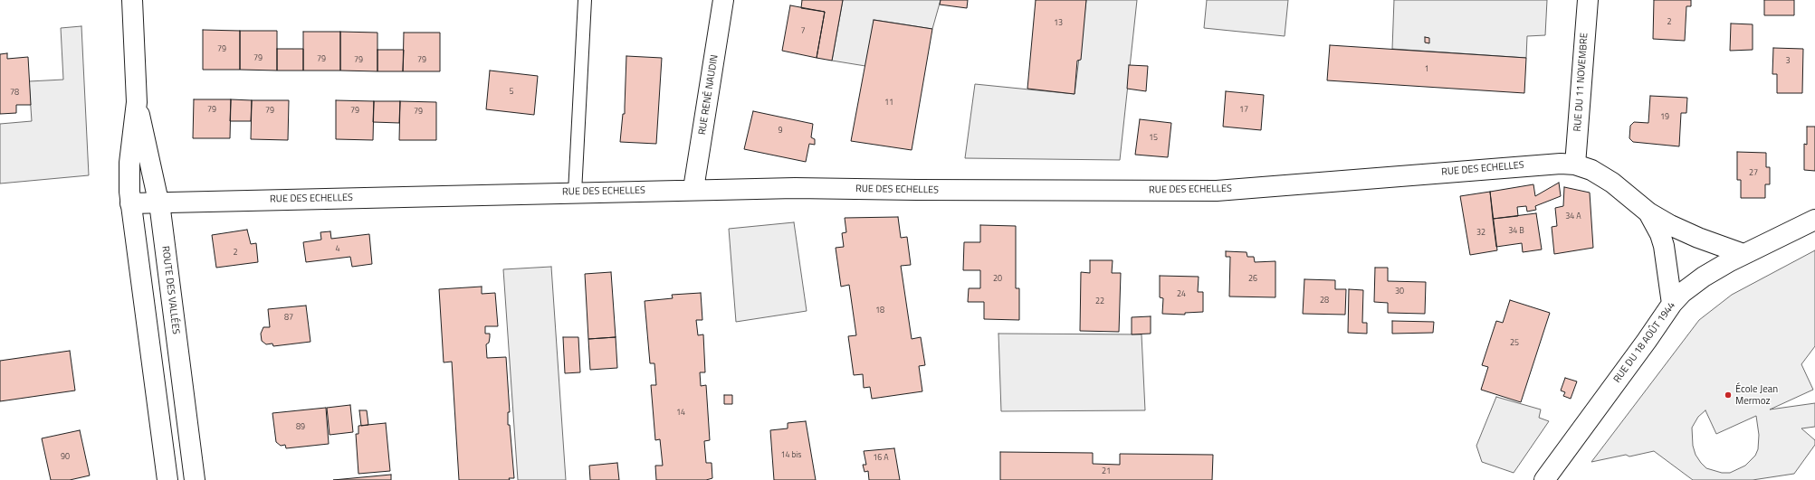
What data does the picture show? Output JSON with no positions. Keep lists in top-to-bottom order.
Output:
{
  "streets": {
    "street": [
      "RUE DU 11 NOVEMBRE",
      "RUE RENÉ NAUDIN",
      "RUE DES ECHELLES",
      "ROUTE DES VALLÉES",
      "RUE DU 18 AOÛT 1944"
    ]
  },
  "crossings": [
    ["RUE DU 11 NOVEMBRE", "RUE DES ECHELLES"],
    ["RUE RENÉ NAUDIN", "RUE DES ECHELLES"],
    ["RUE DES ECHELLES", "ROUTE DES VALLÉES"],
    ["RUE DES ECHELLES", "RUE DU 18 AOÛT 1944"]
  ],
  "places": ["École Jean Mermoz"],
  "house_numbers": [
    "2",
    "13",
    "7",
    "79",
    "79",
    "79",
    "79",
    "79",
    "3",
    "1",
    "5",
    "78",
    "11",
    "79",
    "17",
    "79",
    "79",
    "79",
    "19",
    "9",
    "15",
    "27",
    "34 A",
    "34 B",
    "32",
    "4",
    "2",
    "20",
    "26",
    "30",
    "24",
    "28",
    "22",
    "18",
    "87",
    "25",
    "14",
    "89",
    "14 bis",
    "90",
    "16 A",
    "21"
  ]
}
